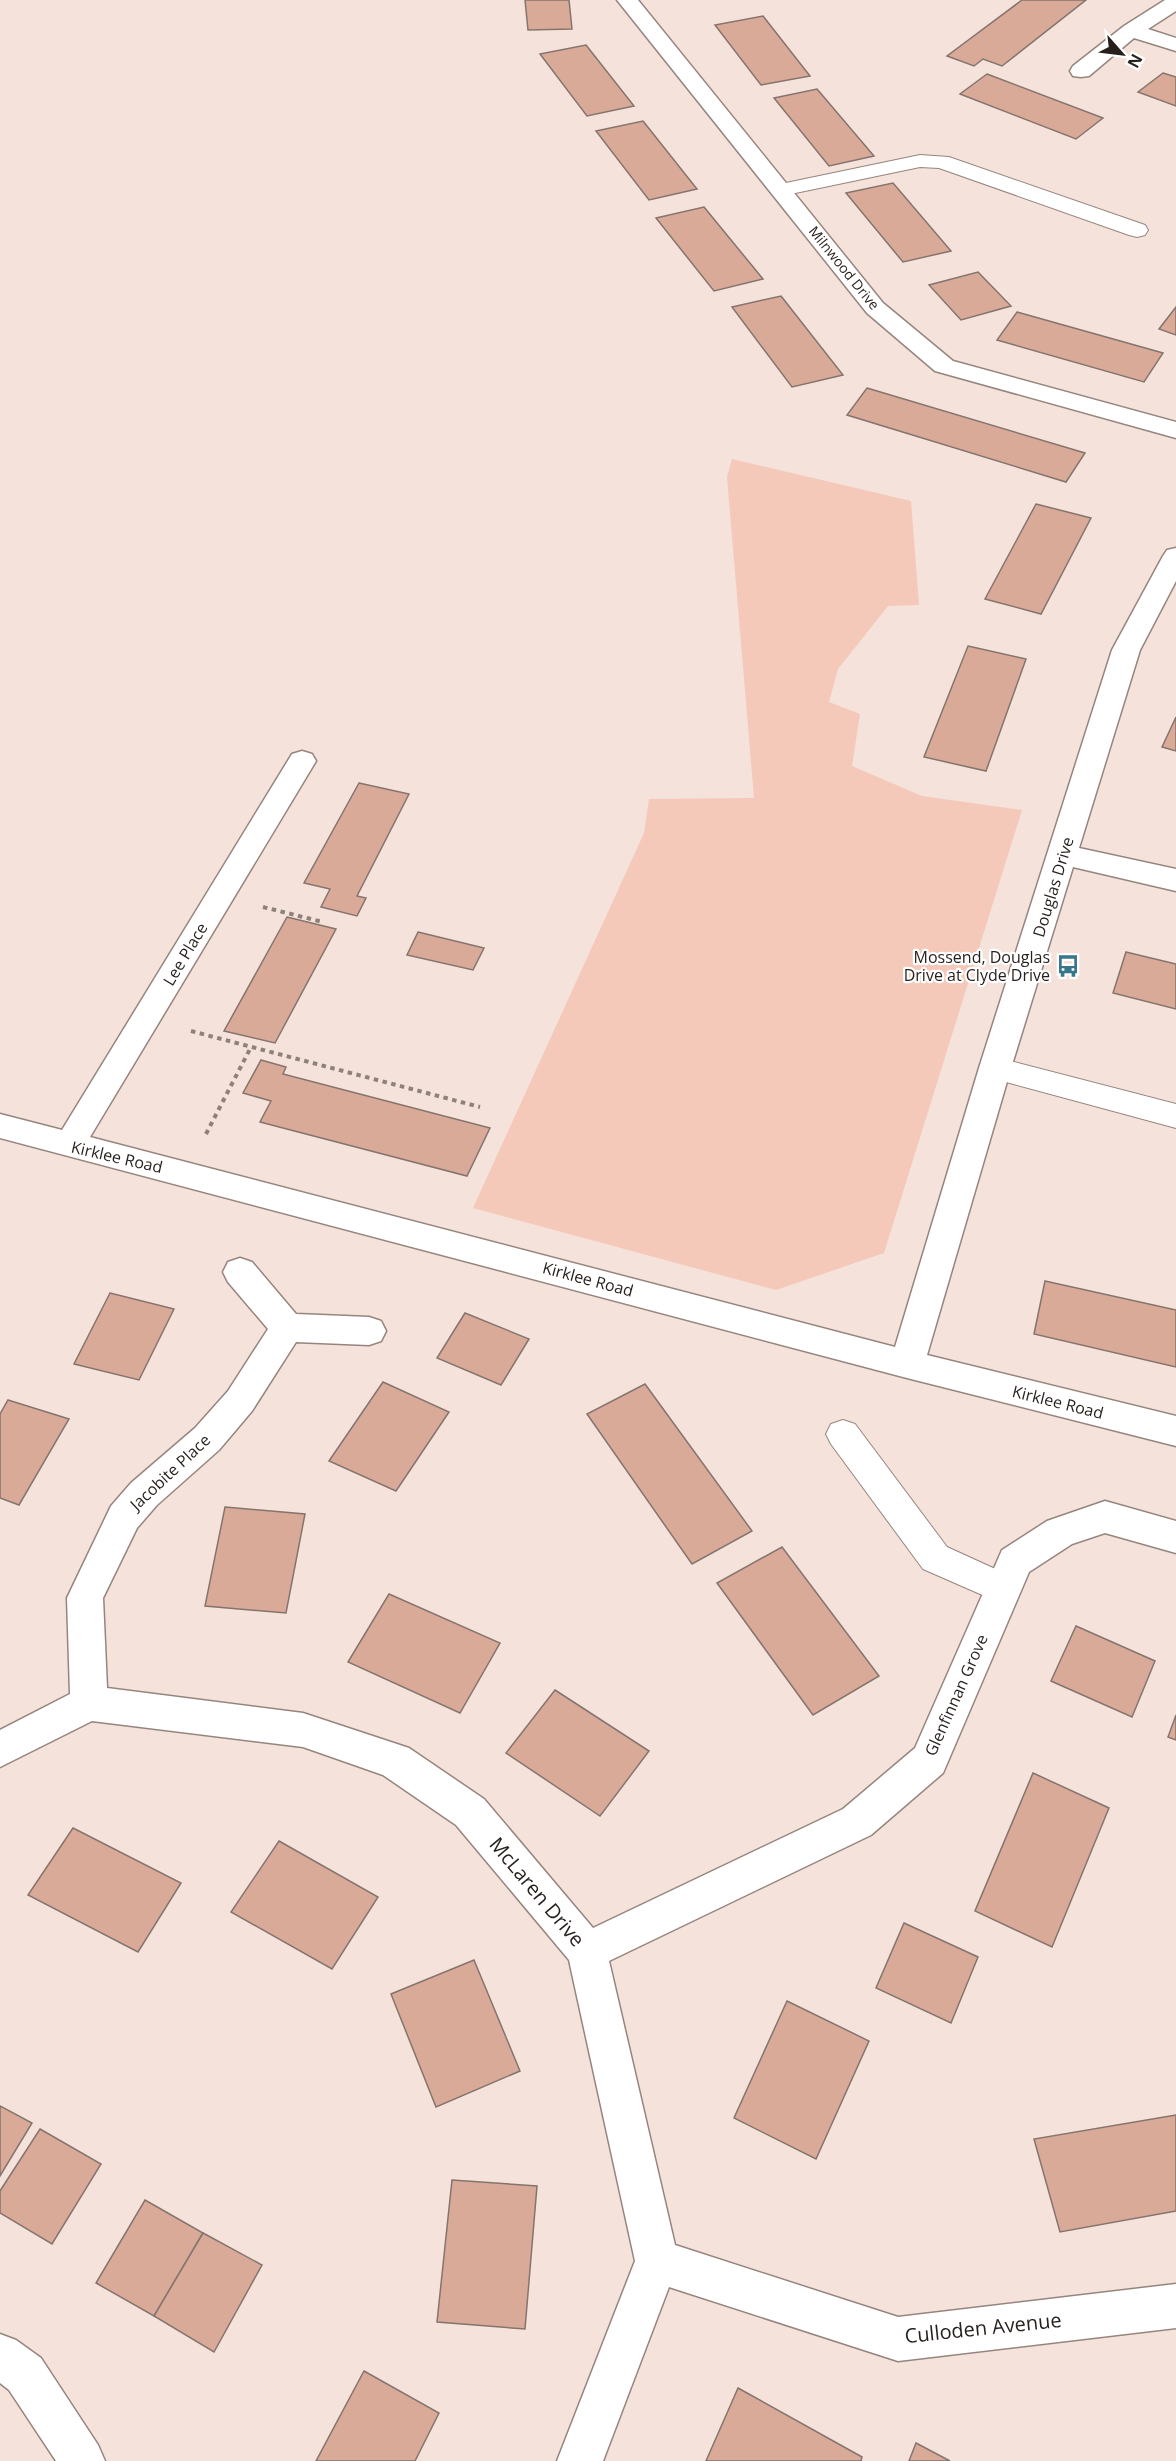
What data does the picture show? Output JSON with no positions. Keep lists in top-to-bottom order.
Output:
{
  "streets": {
    "street": [
      "Milnwood Drive",
      "Douglas Drive",
      "Lee Place",
      "Kirklee Road",
      "Jacobite Place",
      "Glenfinnan Grove",
      "McLaren Drive",
      "Culloden Avenue"
    ]
  },
  "crossings": [
    ["Douglas Drive", "Kirklee Road"],
    ["Lee Place", "Kirklee Road"],
    ["Jacobite Place", "McLaren Drive"],
    ["Glenfinnan Grove", "McLaren Drive"],
    ["McLaren Drive", "Culloden Avenue"]
  ],
  "places": {
    "bus stop": ["Mossend, Douglas Drive at Clyde Drive"]
  },
  "north": "bottom right"
}
